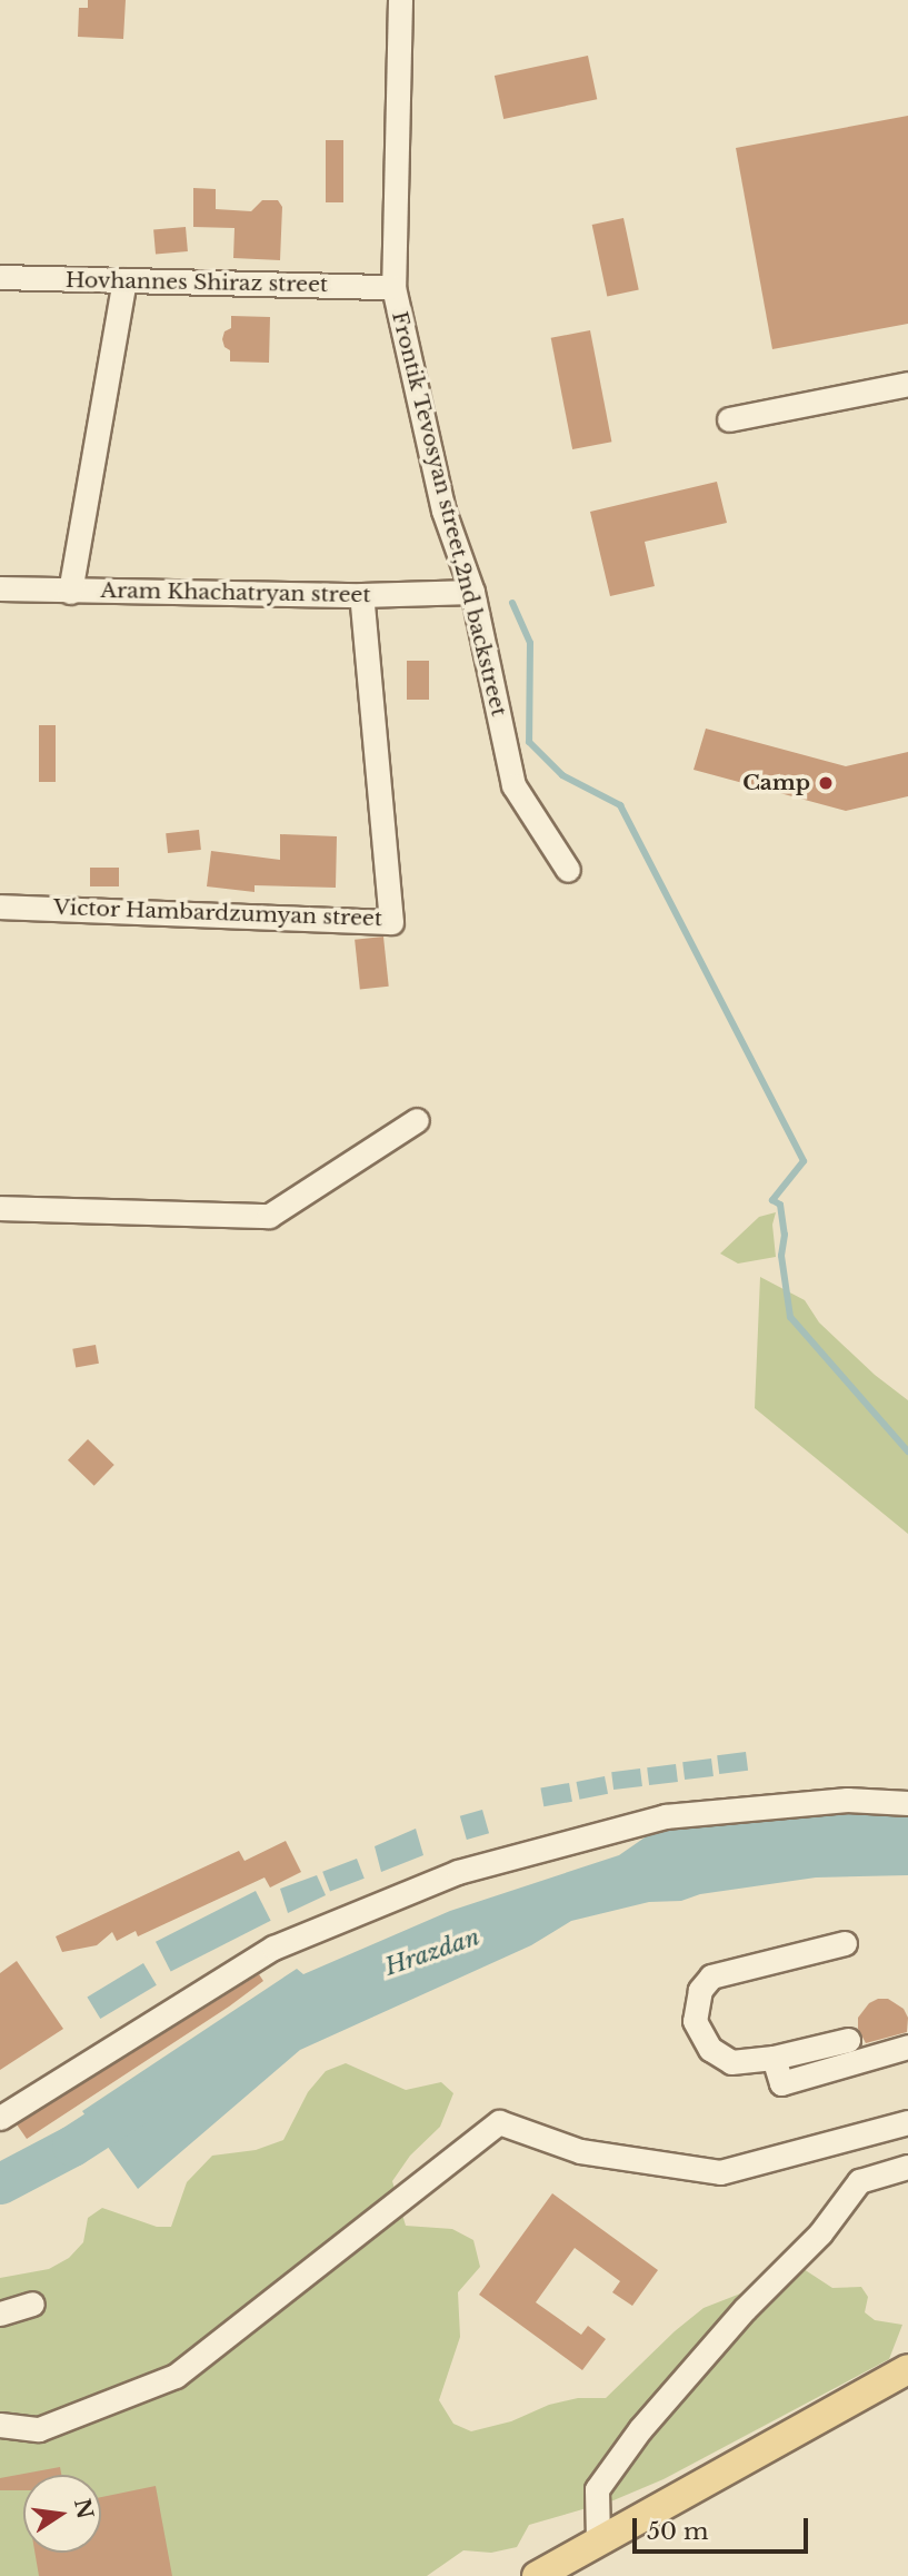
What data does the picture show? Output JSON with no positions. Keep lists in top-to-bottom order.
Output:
{
  "streets": {
    "street": [
      "Hovhannes Shiraz street",
      "Frontik Tevosyan street,2nd backstreet",
      "Aram Khachatryan street",
      "Victor Hambardzumyan street"
    ]
  },
  "crossings": [
    ["Hovhannes Shiraz street", "Frontik Tevosyan street,2nd backstreet"],
    ["Frontik Tevosyan street,2nd backstreet", "Aram Khachatryan street"],
    ["Aram Khachatryan street", "Victor Hambardzumyan street"]
  ],
  "water": ["Hrazdan"],
  "places": ["Camp"],
  "scale_bar": "50 m",
  "north": "right"
}
